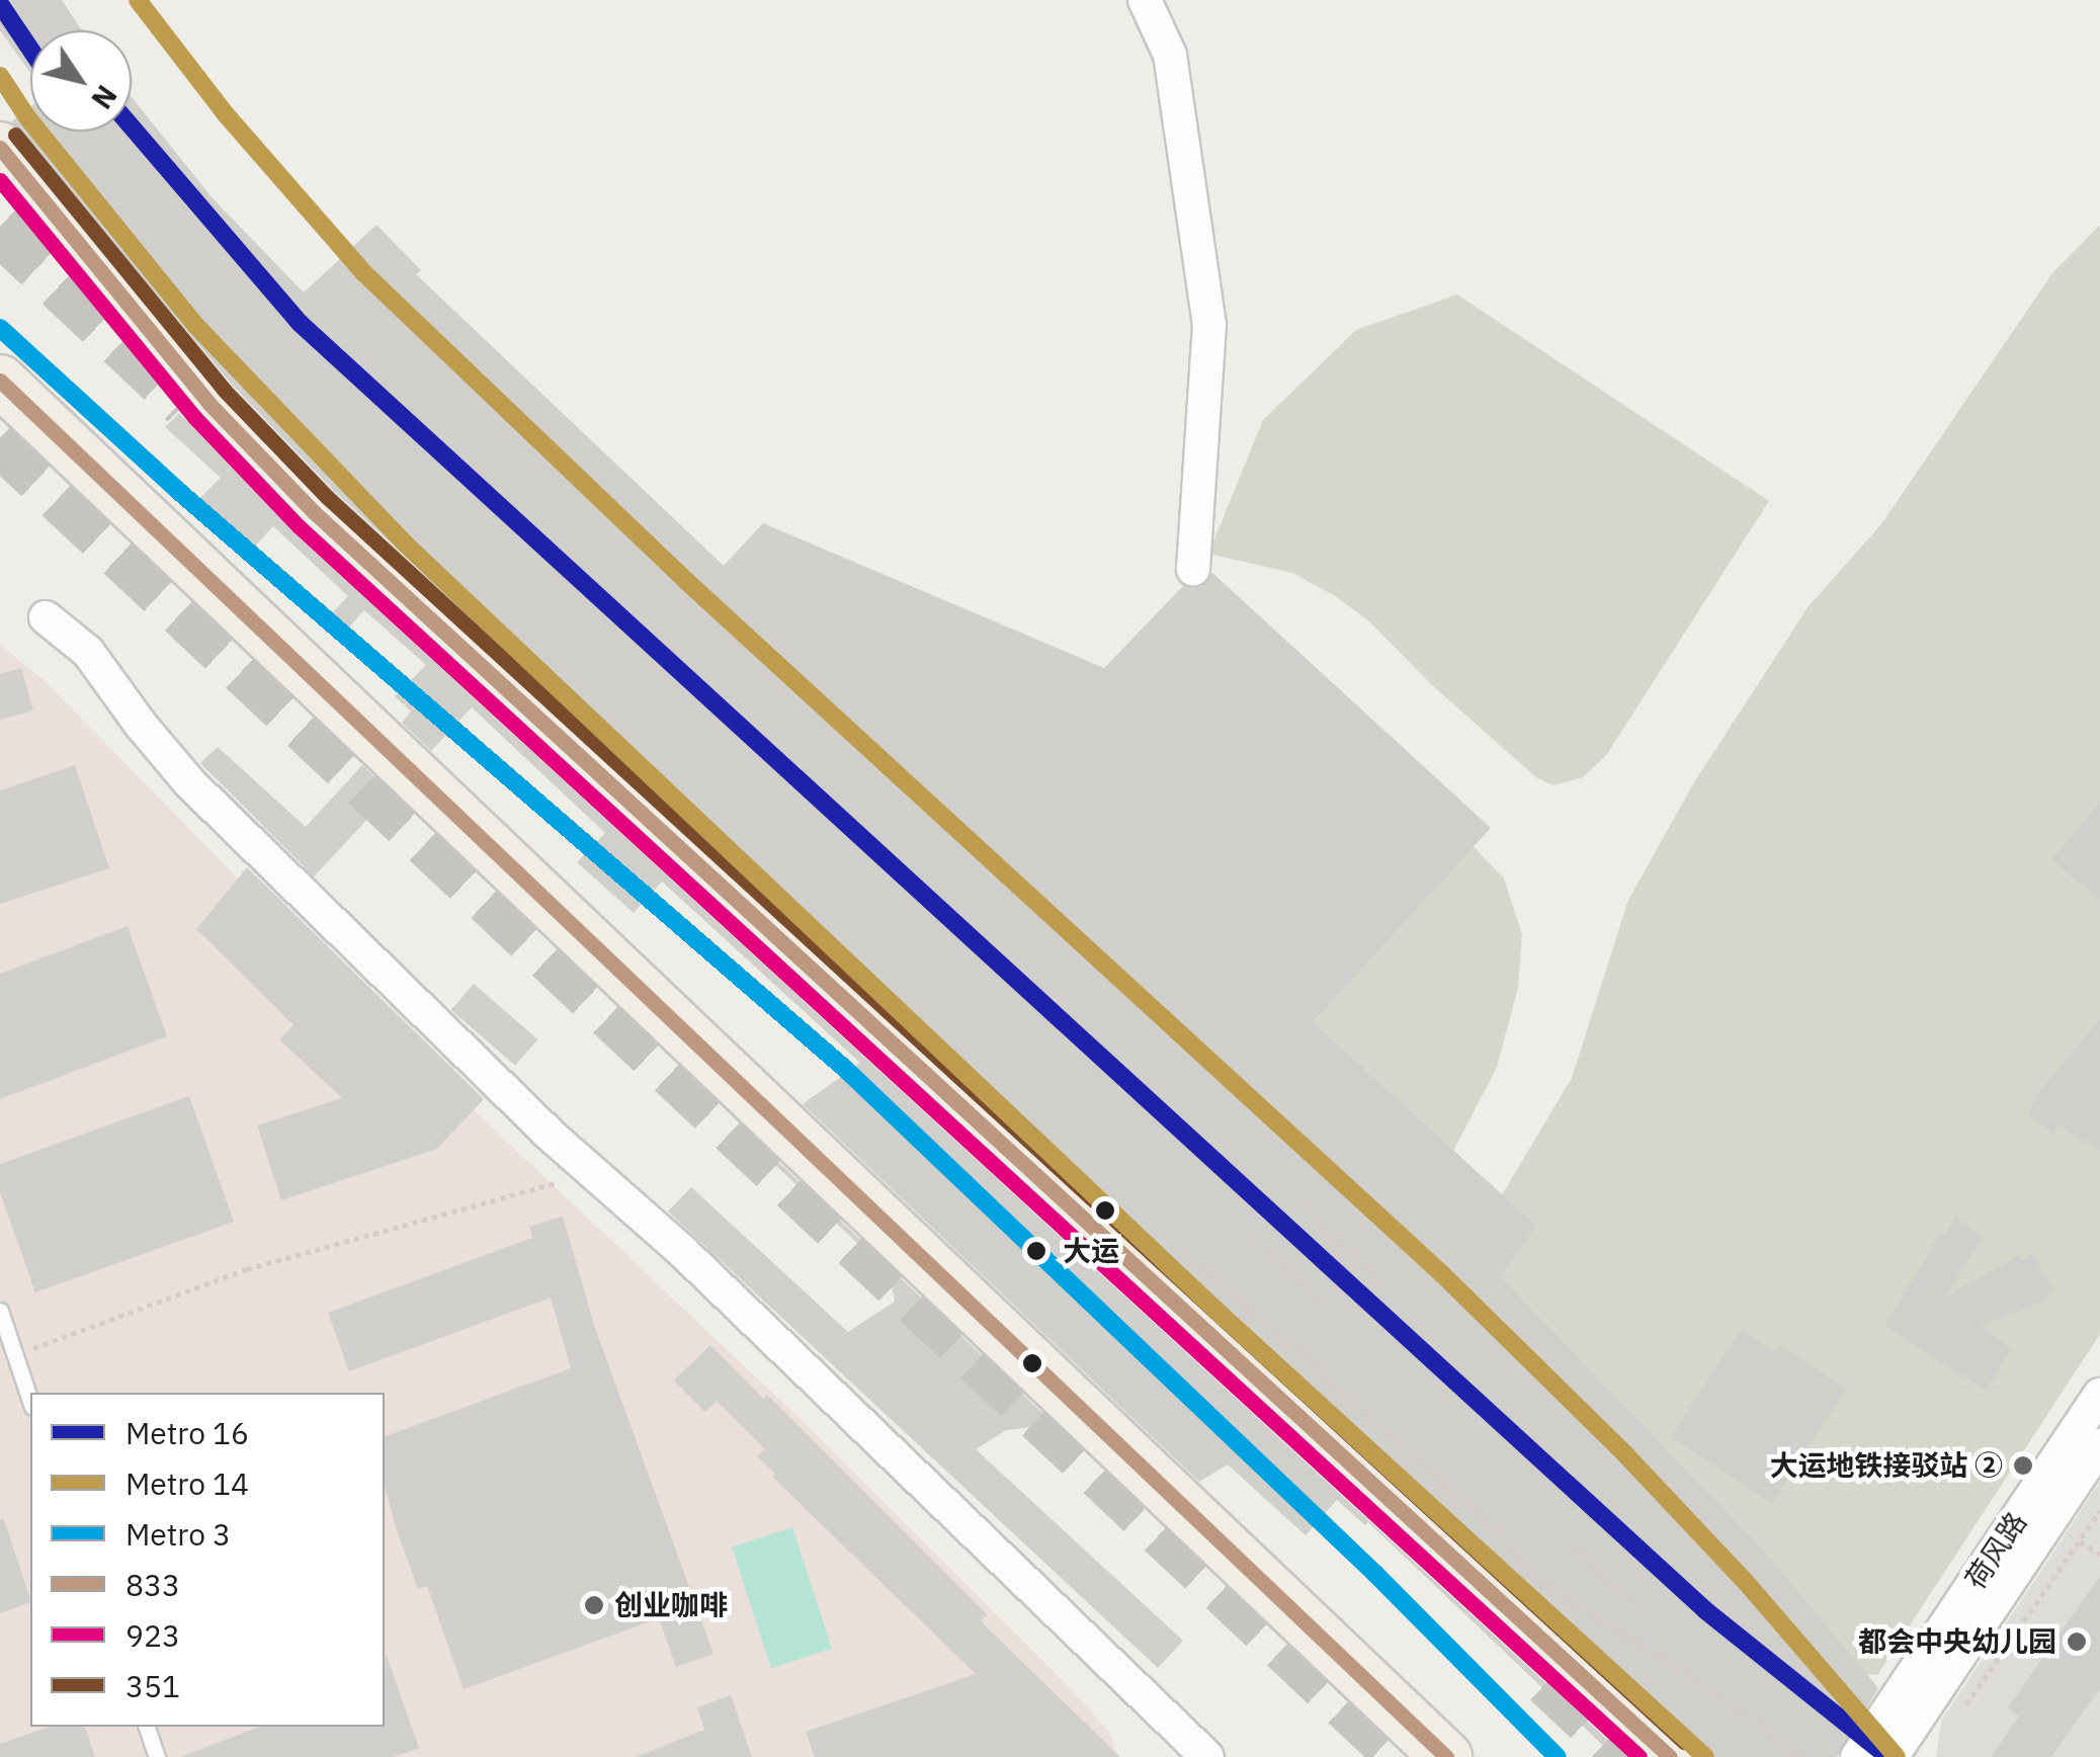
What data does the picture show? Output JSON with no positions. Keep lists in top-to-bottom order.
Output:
{
  "streets": {
    "street": ["荷风路"]
  },
  "places": [
    "大运",
    "大运地铁接驳站 ②",
    "创业咖啡",
    "都会中央幼儿园"
  ],
  "lines": [
    "metro line 14",
    "metro line 16",
    "transit line 351",
    "transit line 833",
    "transit line 923",
    "metro line 3"
  ],
  "legend": [
    "Metro 16",
    "Metro 14",
    "Metro 3",
    "833",
    "923",
    "351"
  ],
  "north": "bottom right"
}
